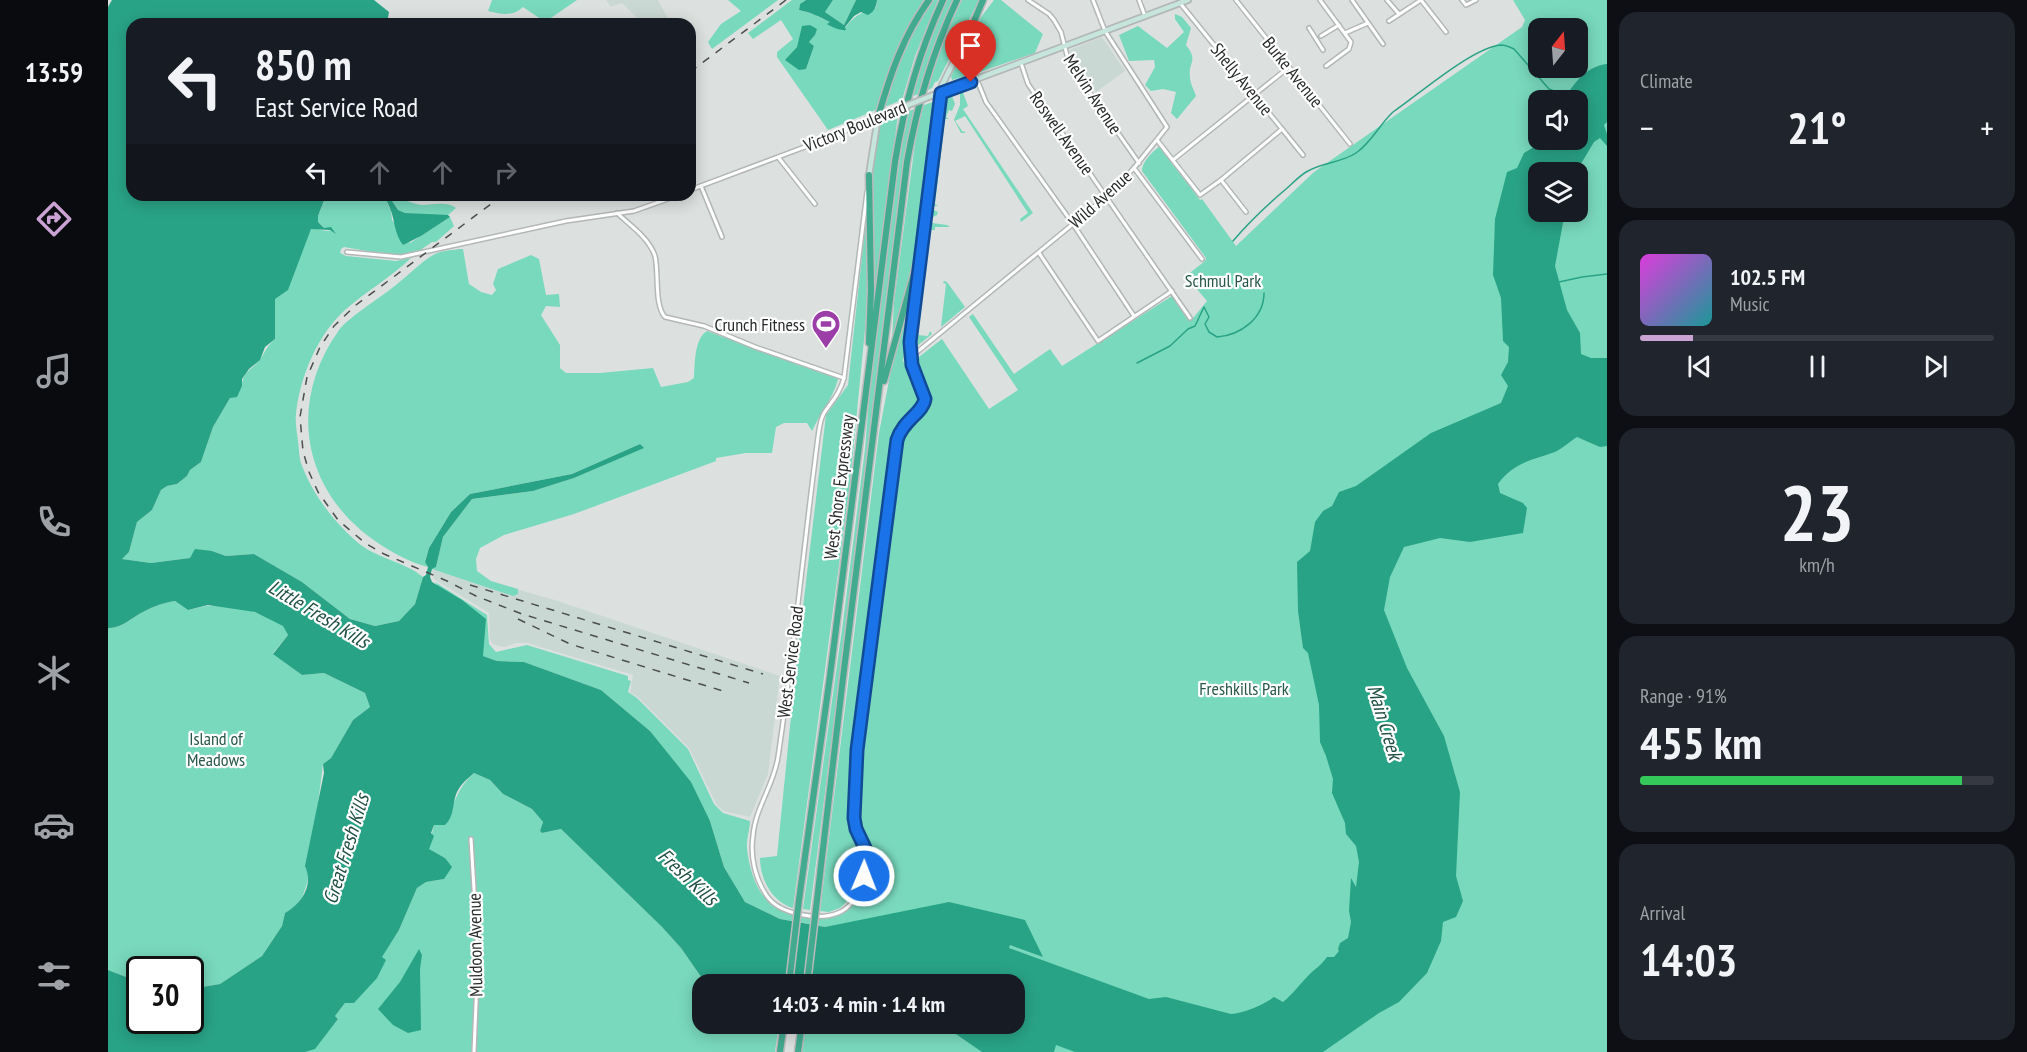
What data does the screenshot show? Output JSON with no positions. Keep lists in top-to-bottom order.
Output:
{
  "streets": {
    "highway": ["West Shore Expressway"],
    "main road": ["Victory Boulevard", "West Service Road"],
    "street": [
      "Burke Avenue",
      "Shelly Avenue",
      "Melvin Avenue",
      "Roswell Avenue",
      "Wild Avenue",
      "Muldoon Avenue"
    ]
  },
  "crossings": [
    ["Shelly Avenue", "Victory Boulevard"],
    ["Melvin Avenue", "Victory Boulevard"],
    ["Melvin Avenue", "Wild Avenue"],
    ["Victory Boulevard", "Roswell Avenue"],
    ["Victory Boulevard", "West Service Road"],
    ["Roswell Avenue", "Wild Avenue"],
    ["Wild Avenue", "West Service Road"]
  ],
  "water": [
    "Little Fresh Kills",
    "Main Creek",
    "Great Fresh Kills",
    "Fresh Kills"
  ],
  "parks": ["Schmul Park", "Freshkills Park", "Island of Meadows"],
  "places": {
    "sports": ["Crunch Fitness"]
  },
  "north": "top",
  "page": {
    "tabs": "13:59",
    "tile": [
      "Climate",
      ["23", "km/h"],
      ["Range · 91%", "455 km"],
      ["Arrival", "14:03"]
    ],
    "turn": ["850 m", "East Service Road"],
    "heat": ["−", "21°", "+"],
    "song": ["102.5 FM", "Music"],
    "limit": "30",
    "trip": "14:03 · 4 min · 1.4 km"
  }
}
